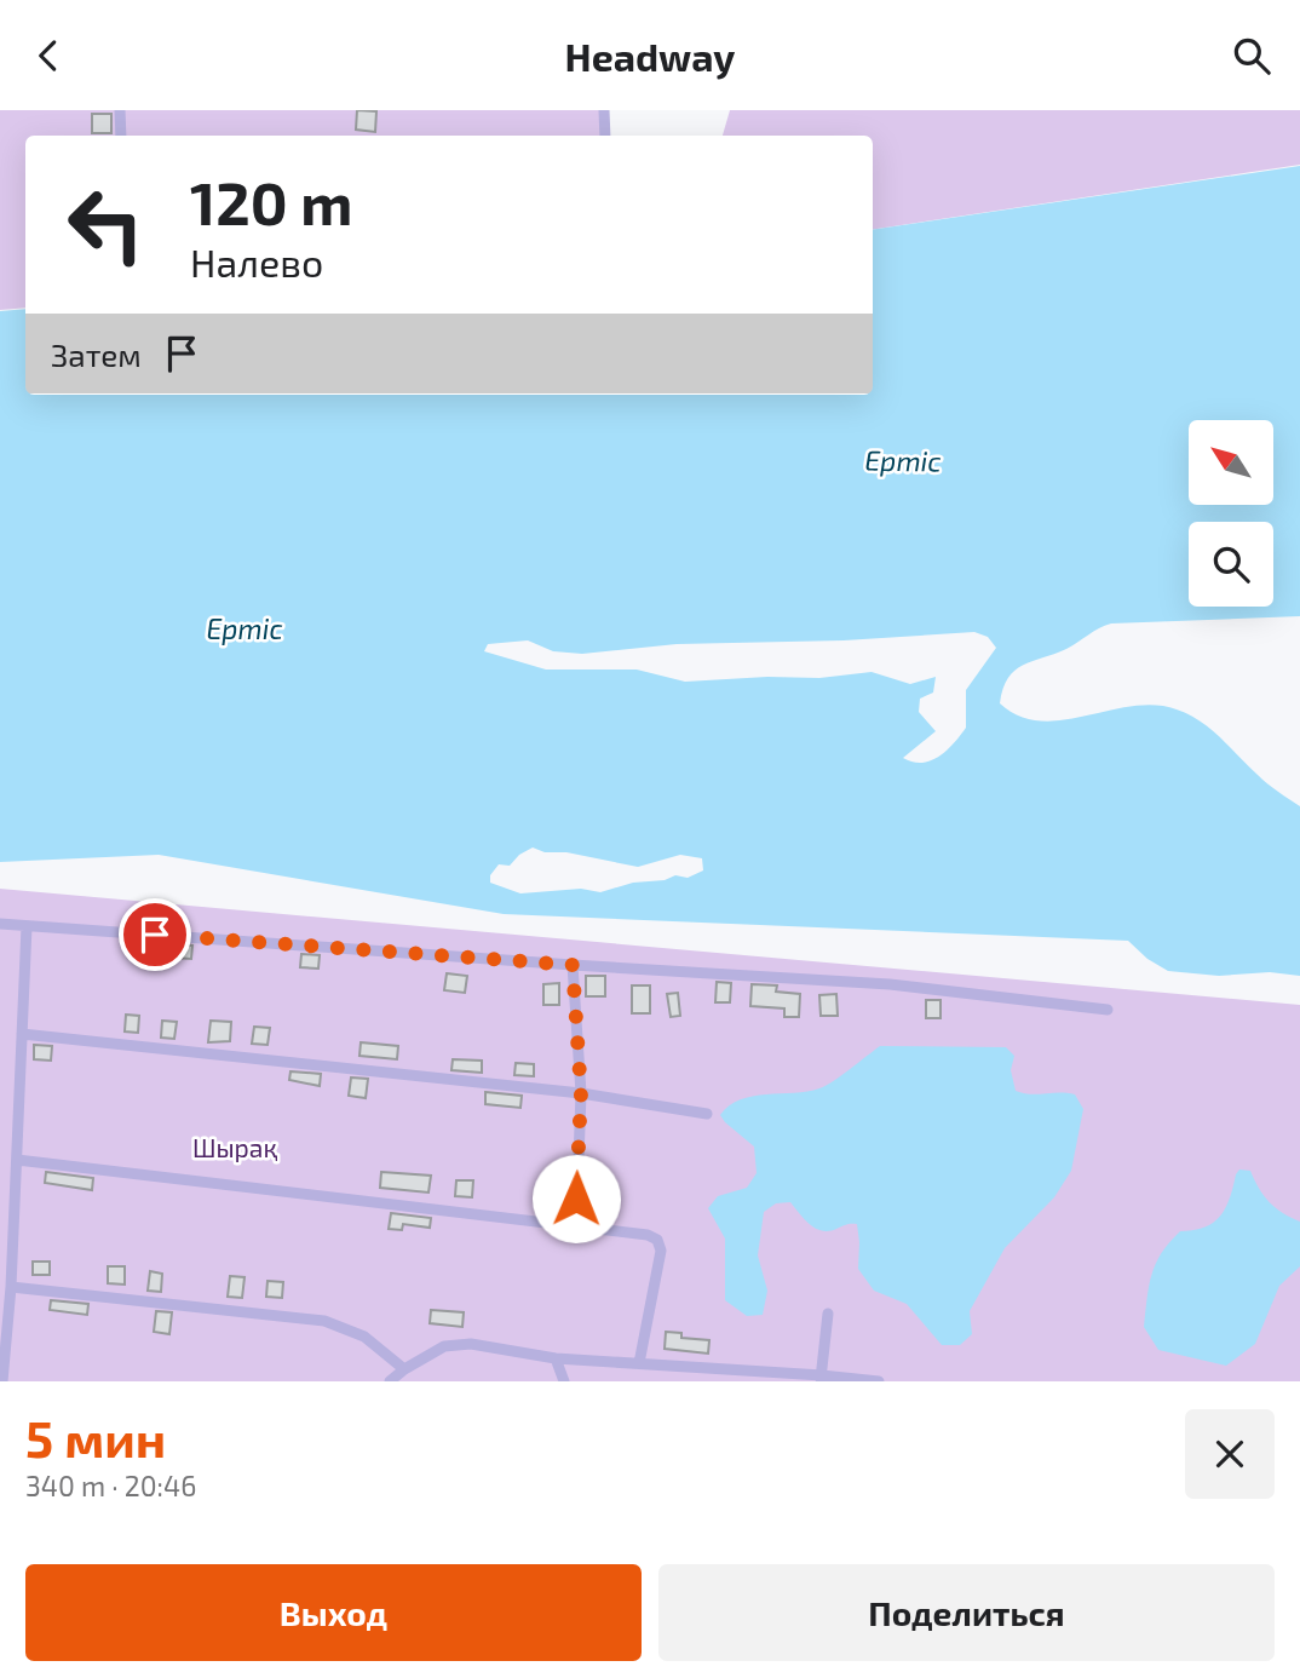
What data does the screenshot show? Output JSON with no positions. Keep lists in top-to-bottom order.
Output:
{
  "water": ["Ертіс"],
  "parks": ["Шырақ"],
  "north": "top left",
  "page": {
    "header": "Headway",
    "turn": ["120 m", "Налево"],
    "then": "Затем",
    "heading": ["5 мин", "340 m · 20:46"],
    "buttons": ["Выход", "Поделиться"]
  }
}
